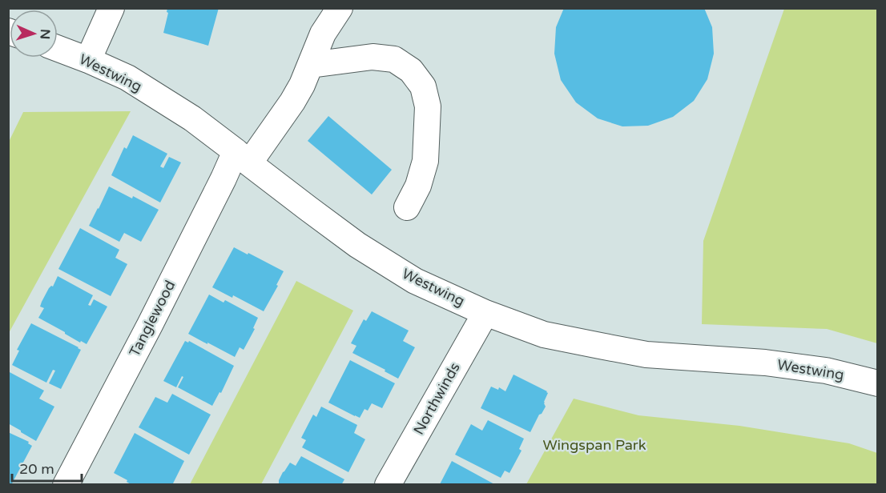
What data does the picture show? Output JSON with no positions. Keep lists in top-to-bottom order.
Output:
{
  "streets": {
    "street": ["Westwing", "Tanglewood", "Northwinds"]
  },
  "crossings": [
    ["Westwing", "Tanglewood"],
    ["Westwing", "Northwinds"]
  ],
  "parks": ["Wingspan Park"],
  "scale_bar": "20 m",
  "north": "right"
}
